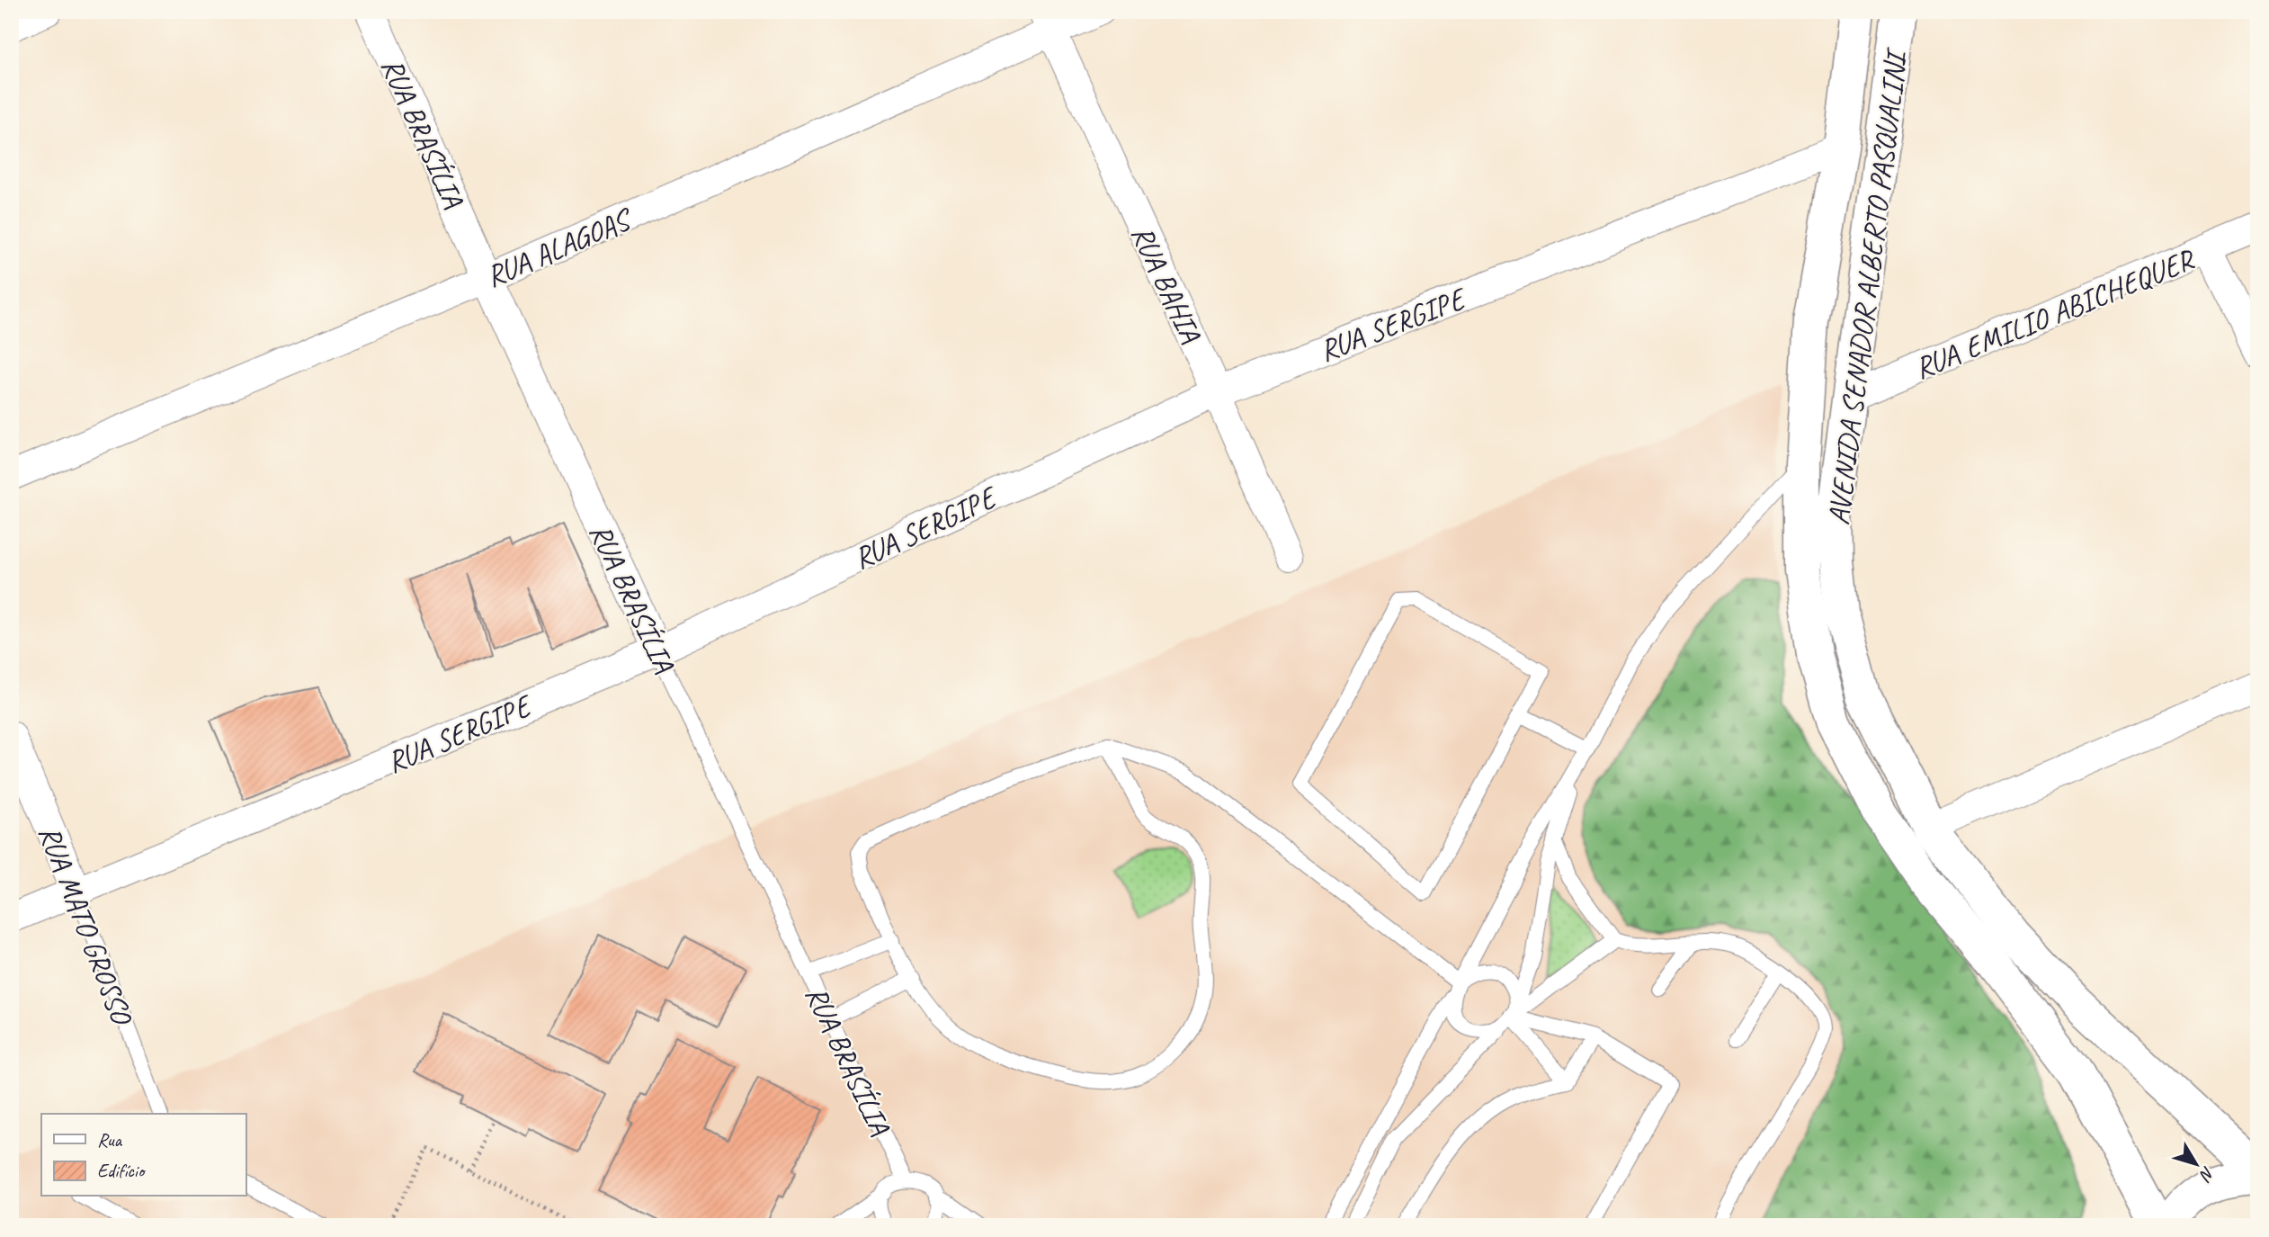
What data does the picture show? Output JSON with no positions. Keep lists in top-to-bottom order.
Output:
{
  "streets": {
    "main road": ["AVENIDA SENADOR ALBERTO PASQUALINI"],
    "street": [
      "RUA BRASÍLIA",
      "RUA ALAGOAS",
      "RUA BAHIA",
      "RUA EMILIO ABICHEQUER",
      "RUA SERGIPE",
      "RUA MATO GROSSO"
    ]
  },
  "crossings": [
    ["RUA BRASÍLIA", "RUA ALAGOAS"],
    ["RUA BRASÍLIA", "RUA SERGIPE"],
    ["RUA ALAGOAS", "RUA BAHIA"],
    ["RUA BAHIA", "RUA SERGIPE"],
    ["AVENIDA SENADOR ALBERTO PASQUALINI", "RUA EMILIO ABICHEQUER"],
    ["AVENIDA SENADOR ALBERTO PASQUALINI", "RUA SERGIPE"],
    ["RUA SERGIPE", "RUA MATO GROSSO"]
  ],
  "legend": ["Rua", "Edifício"],
  "north": "bottom right"
}
